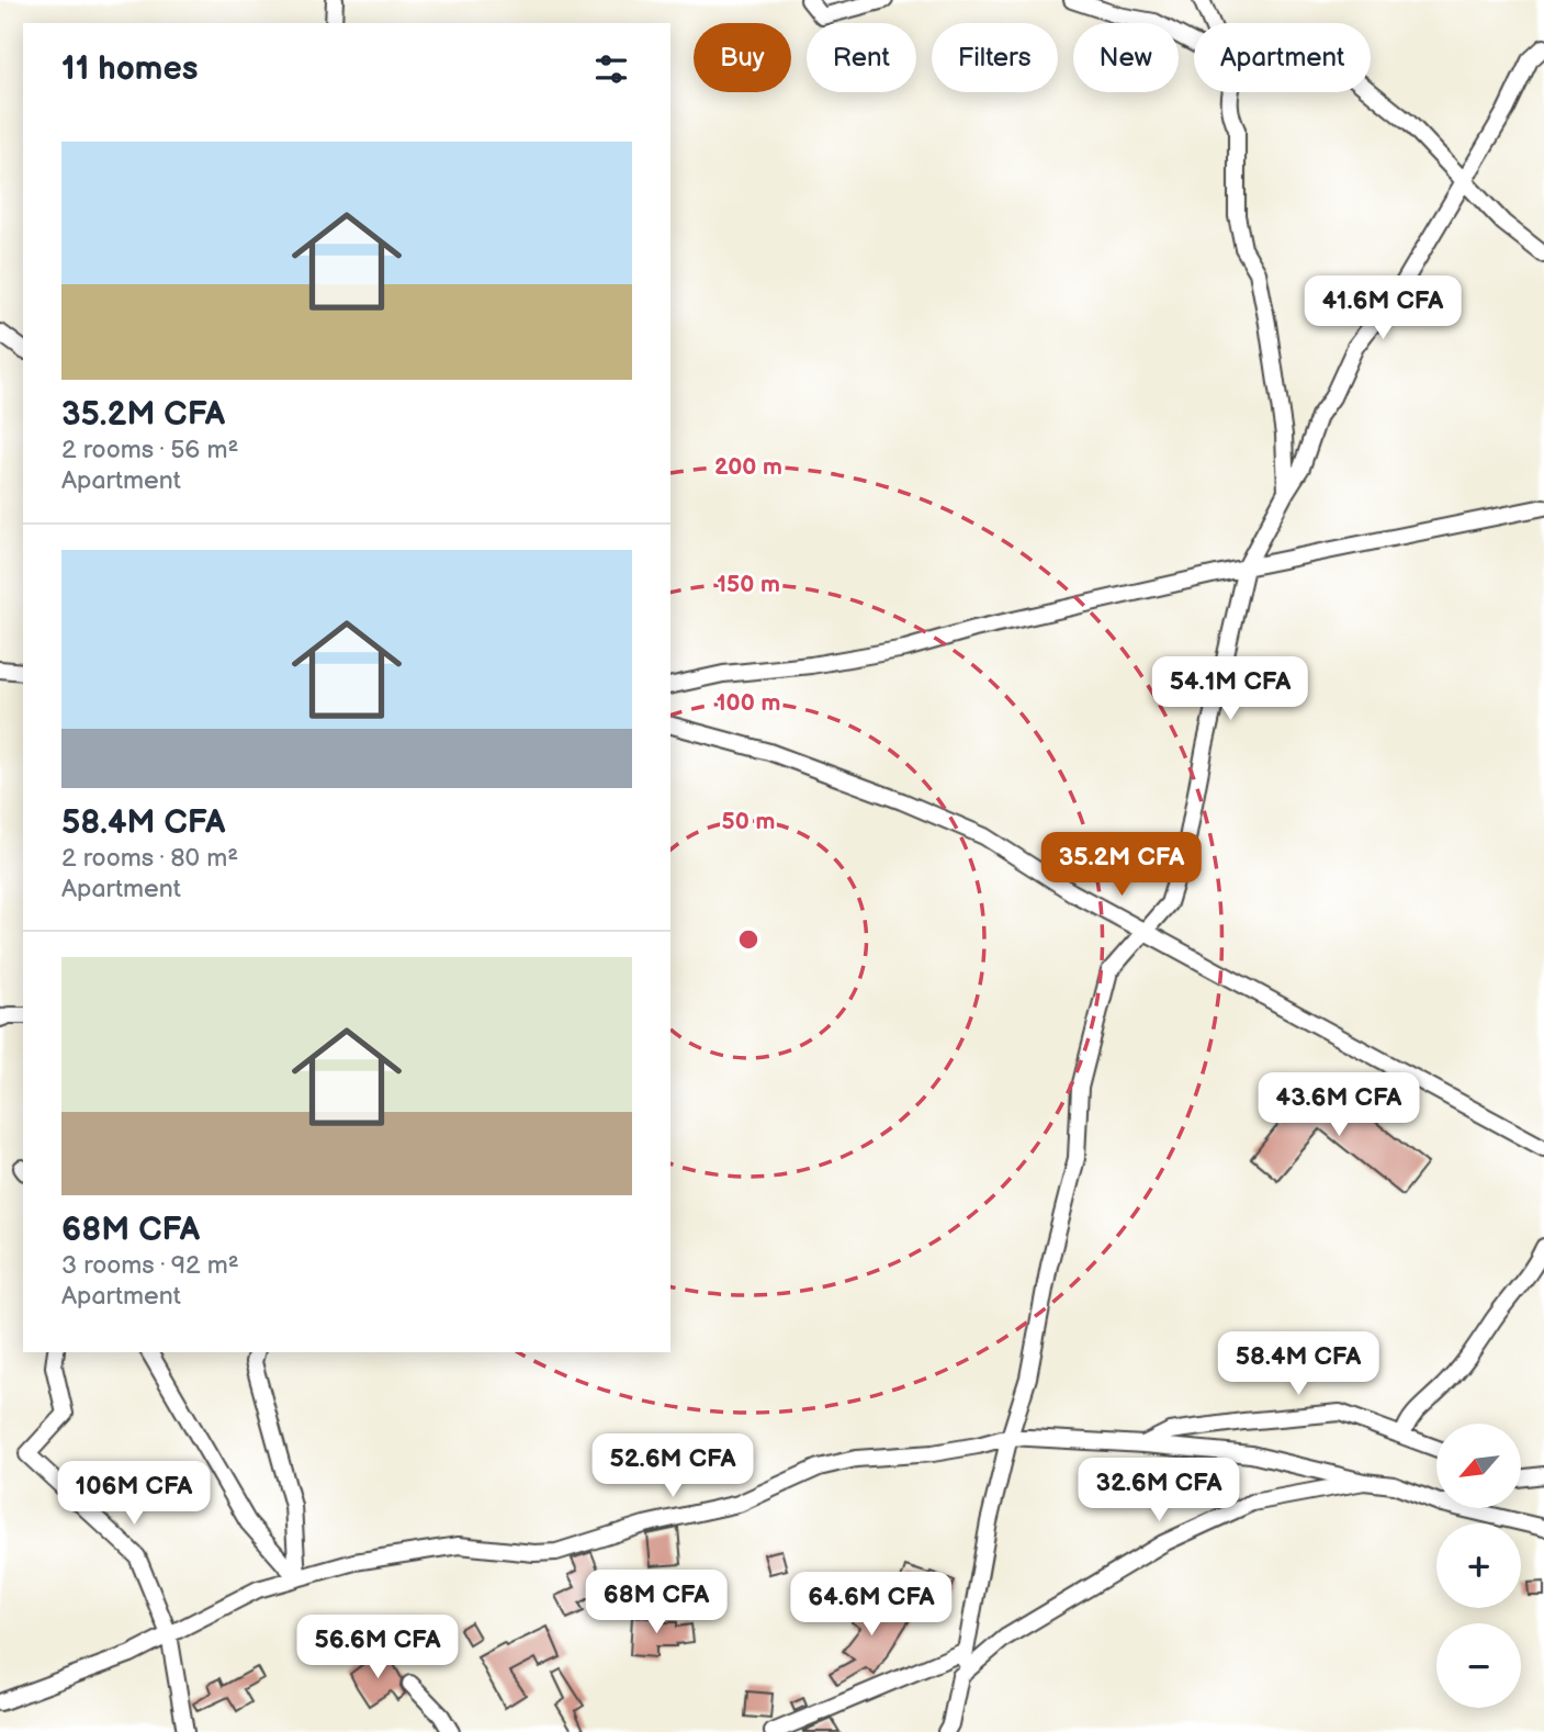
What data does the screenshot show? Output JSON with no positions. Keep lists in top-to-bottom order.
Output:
{
  "north": "bottom left",
  "page": {
    "chip": [
      "Buy",
      "Rent",
      "Filters",
      "New",
      "Apartment"
    ],
    "heading": "11 homes",
    "list": [
      {
        "name": "35.2M CFA",
        "note": "2 rooms · 56 m² · Apartment"
      },
      {
        "name": "58.4M CFA",
        "note": "2 rooms · 80 m² · Apartment"
      },
      {
        "name": "68M CFA",
        "note": "3 rooms · 92 m² · Apartment"
      }
    ],
    "price": [
      "41.6M CFA",
      "54.1M CFA",
      "35.2M CFA",
      "43.6M CFA",
      "58.4M CFA",
      "52.6M CFA",
      "32.6M CFA",
      "106M CFA",
      "68M CFA",
      "64.6M CFA",
      "56.6M CFA"
    ],
    "map_buttons": ["+", "−"]
  },
  "rings": [
    "200 m",
    "150 m",
    "100 m",
    "50 m"
  ]
}
